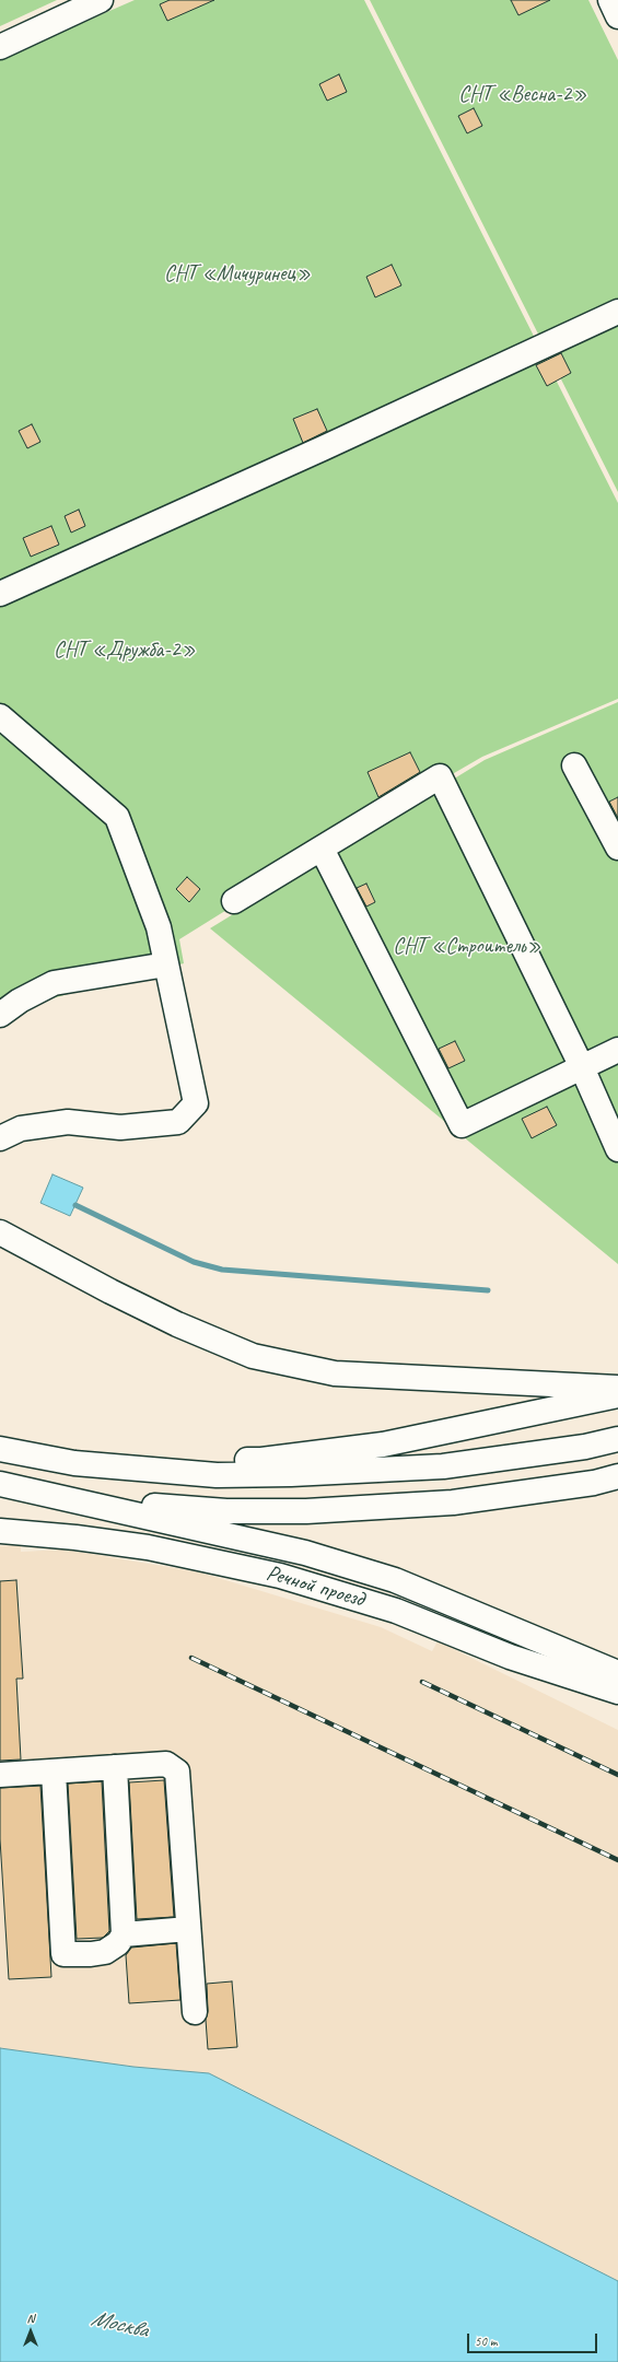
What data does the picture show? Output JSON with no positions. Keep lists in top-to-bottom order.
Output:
{
  "streets": {
    "main road": ["Речной проезд"]
  },
  "water": ["Москва"],
  "parks": [
    "СНТ «Весна-2»",
    "СНТ «Мичуринец»",
    "СНТ «Дружба-2»",
    "СНТ «Строитель»"
  ],
  "scale_bar": "50 m",
  "north": "top"
}
